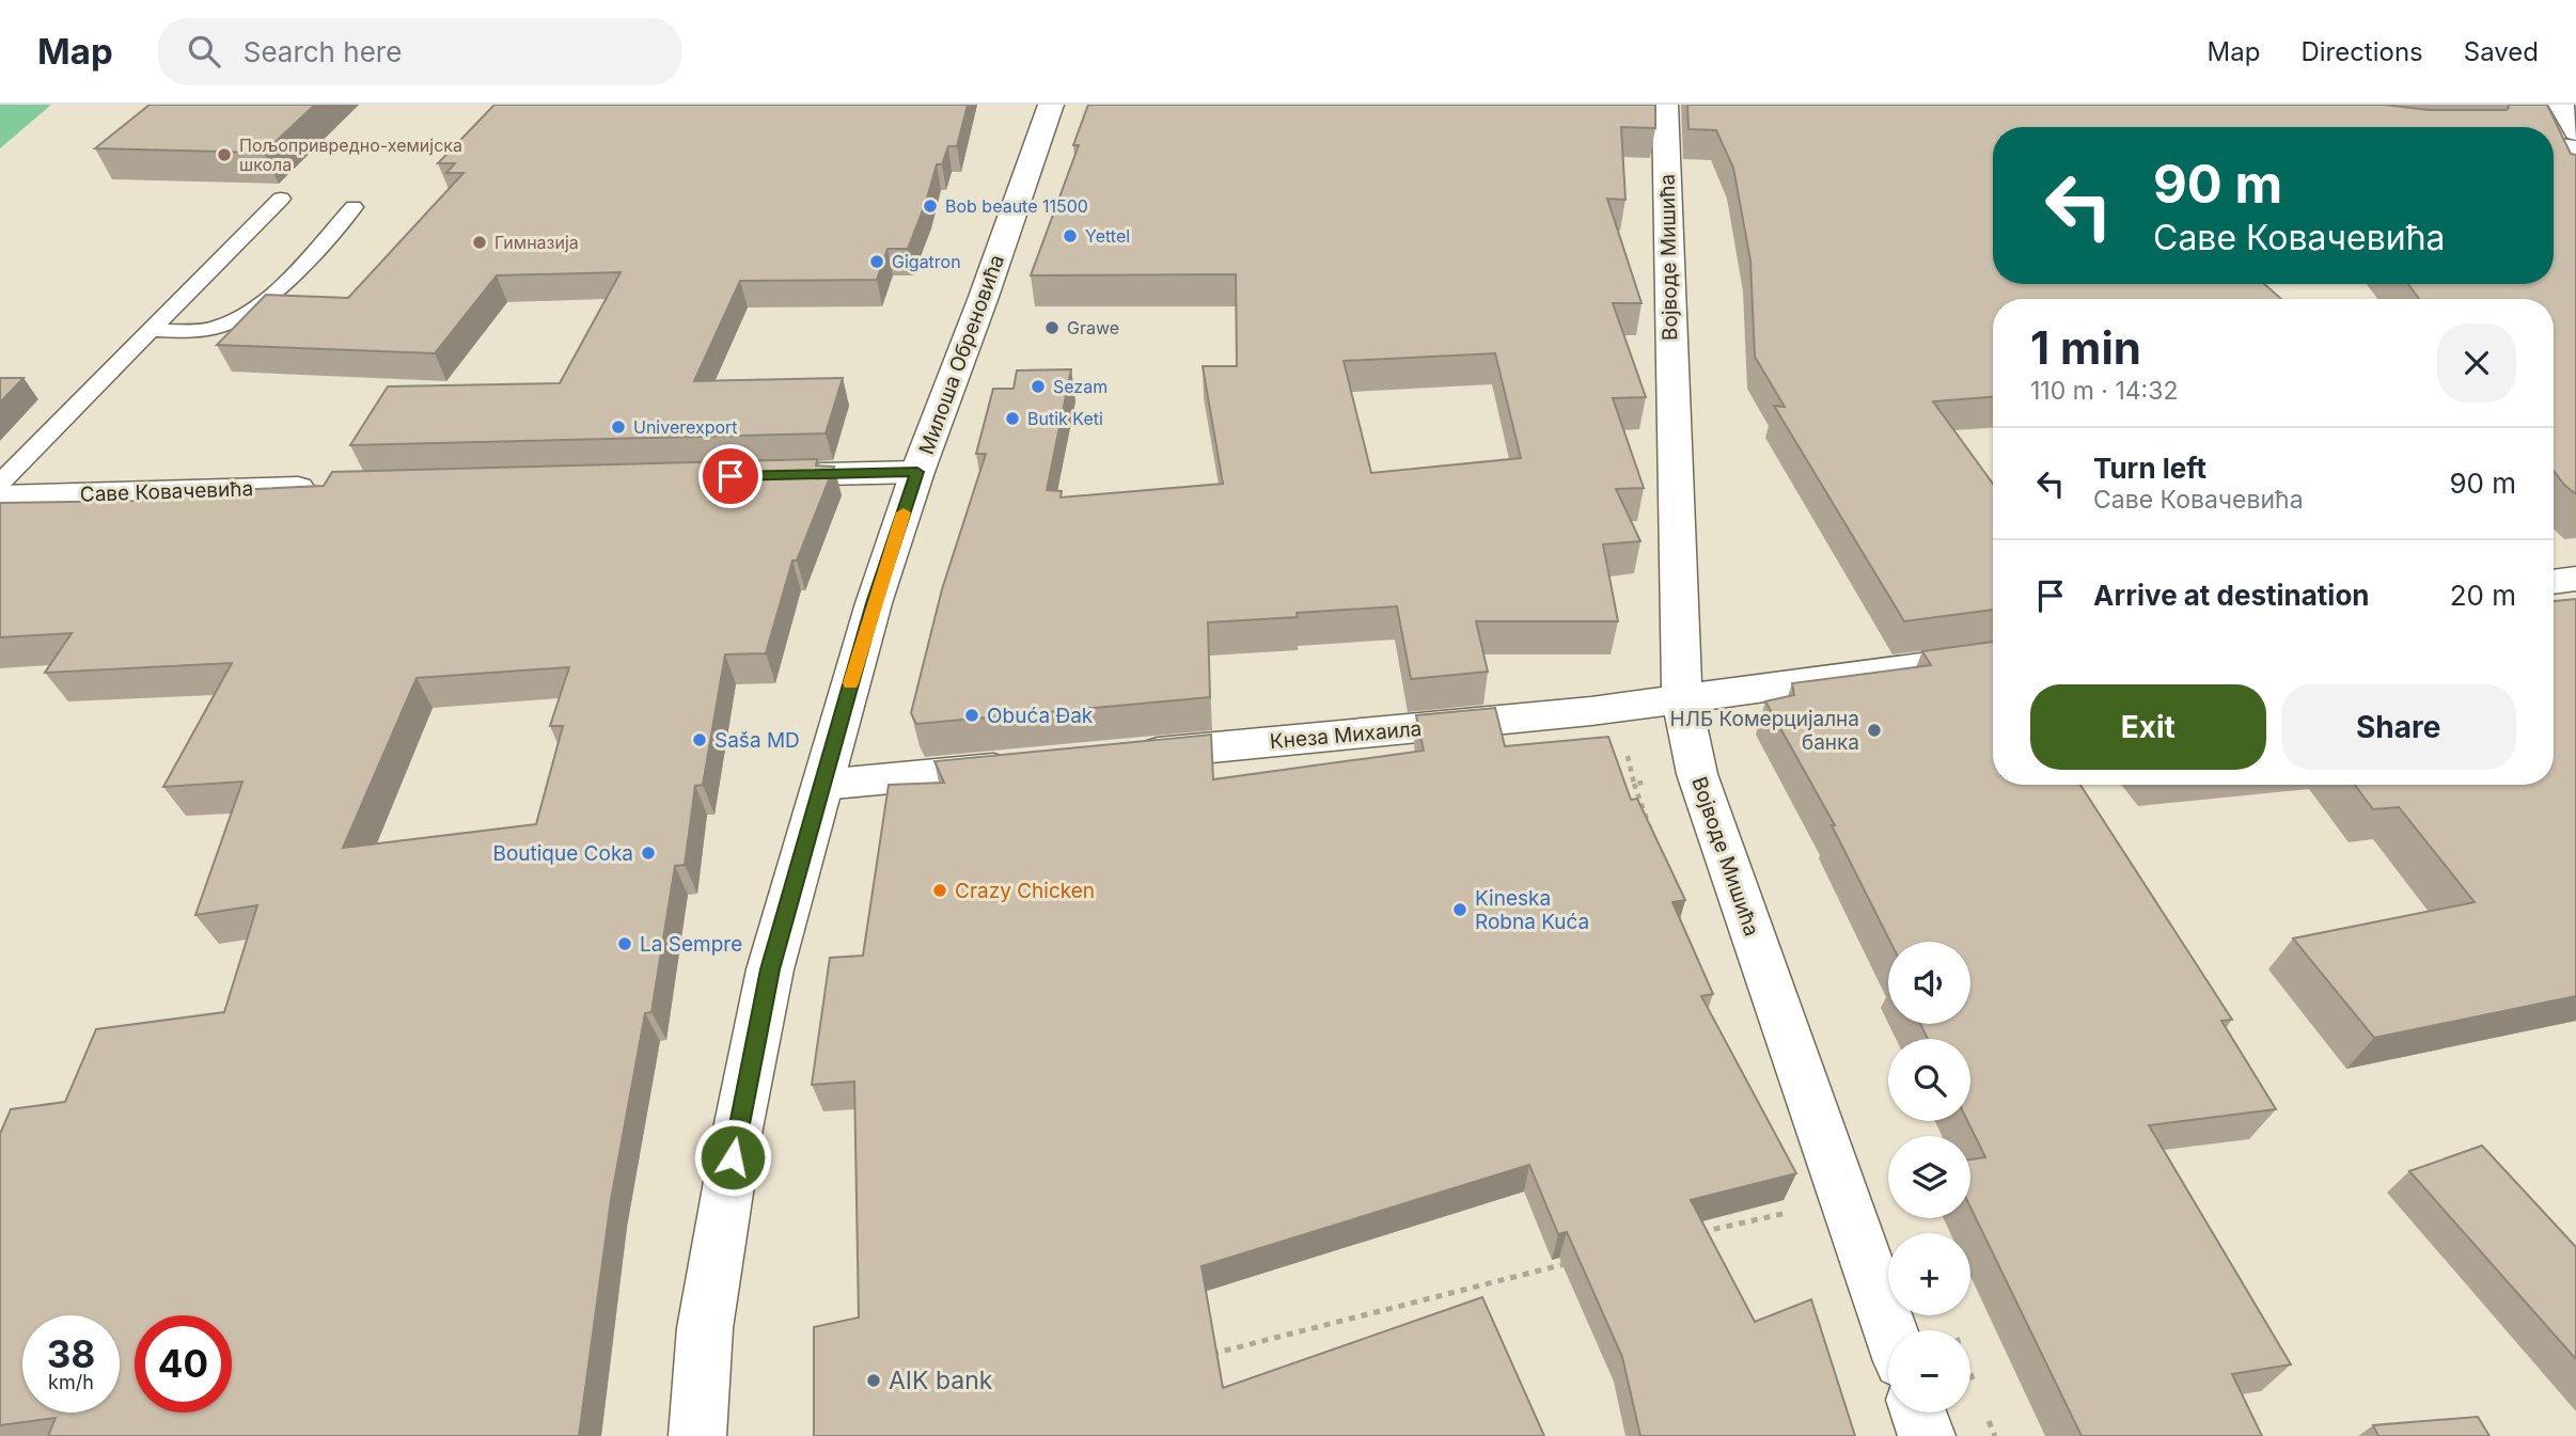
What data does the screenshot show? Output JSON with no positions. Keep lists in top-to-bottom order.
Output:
{
  "streets": {
    "street": [
      "Војводе Мишића",
      "Милоша Обреновића",
      "Саве Ковачевића",
      "Кнеза Михаила"
    ]
  },
  "crossings": [
    ["Војводе Мишића", "Кнеза Михаила"]
  ],
  "places": [
    "Пољопривредно-хемијска школа",
    "Bob beaute 11500",
    "Yettel",
    "Гимназија",
    "Gigatron",
    "Grawe",
    "Sezam",
    "Butik Keti",
    "Univerexport",
    "Obuća Đak",
    "НЛБ Комерцијална банка",
    "Saša MD",
    "Boutique Coka",
    "Crazy Chicken",
    "Kineska Robna Kuća",
    "La Sempre",
    "AIK bank"
  ],
  "page": {
    "header": "Map",
    "search": "Search here",
    "nav": ["Map", "Directions", "Saved"],
    "turn": ["90 m", "Саве Ковачевића"],
    "heading": ["1 min", "110 m · 14:32"],
    "list": [
      {
        "name": "Turn left",
        "note": "Саве Ковачевића",
        "value": "90 m"
      },
      {
        "name": "Arrive at destination",
        "value": "20 m"
      }
    ],
    "buttons": ["Exit", "Share"],
    "map_buttons": ["+", "−"],
    "speed": "38 km/h",
    "limit": "40"
  }
}
